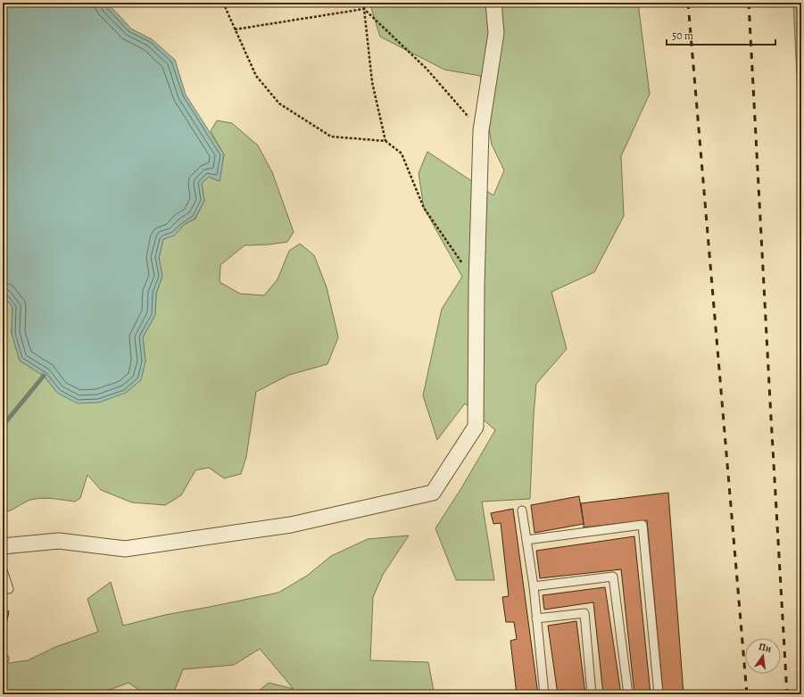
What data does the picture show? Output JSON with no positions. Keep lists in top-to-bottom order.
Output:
{
  "scale_bar": "50 m",
  "north": "top"
}
